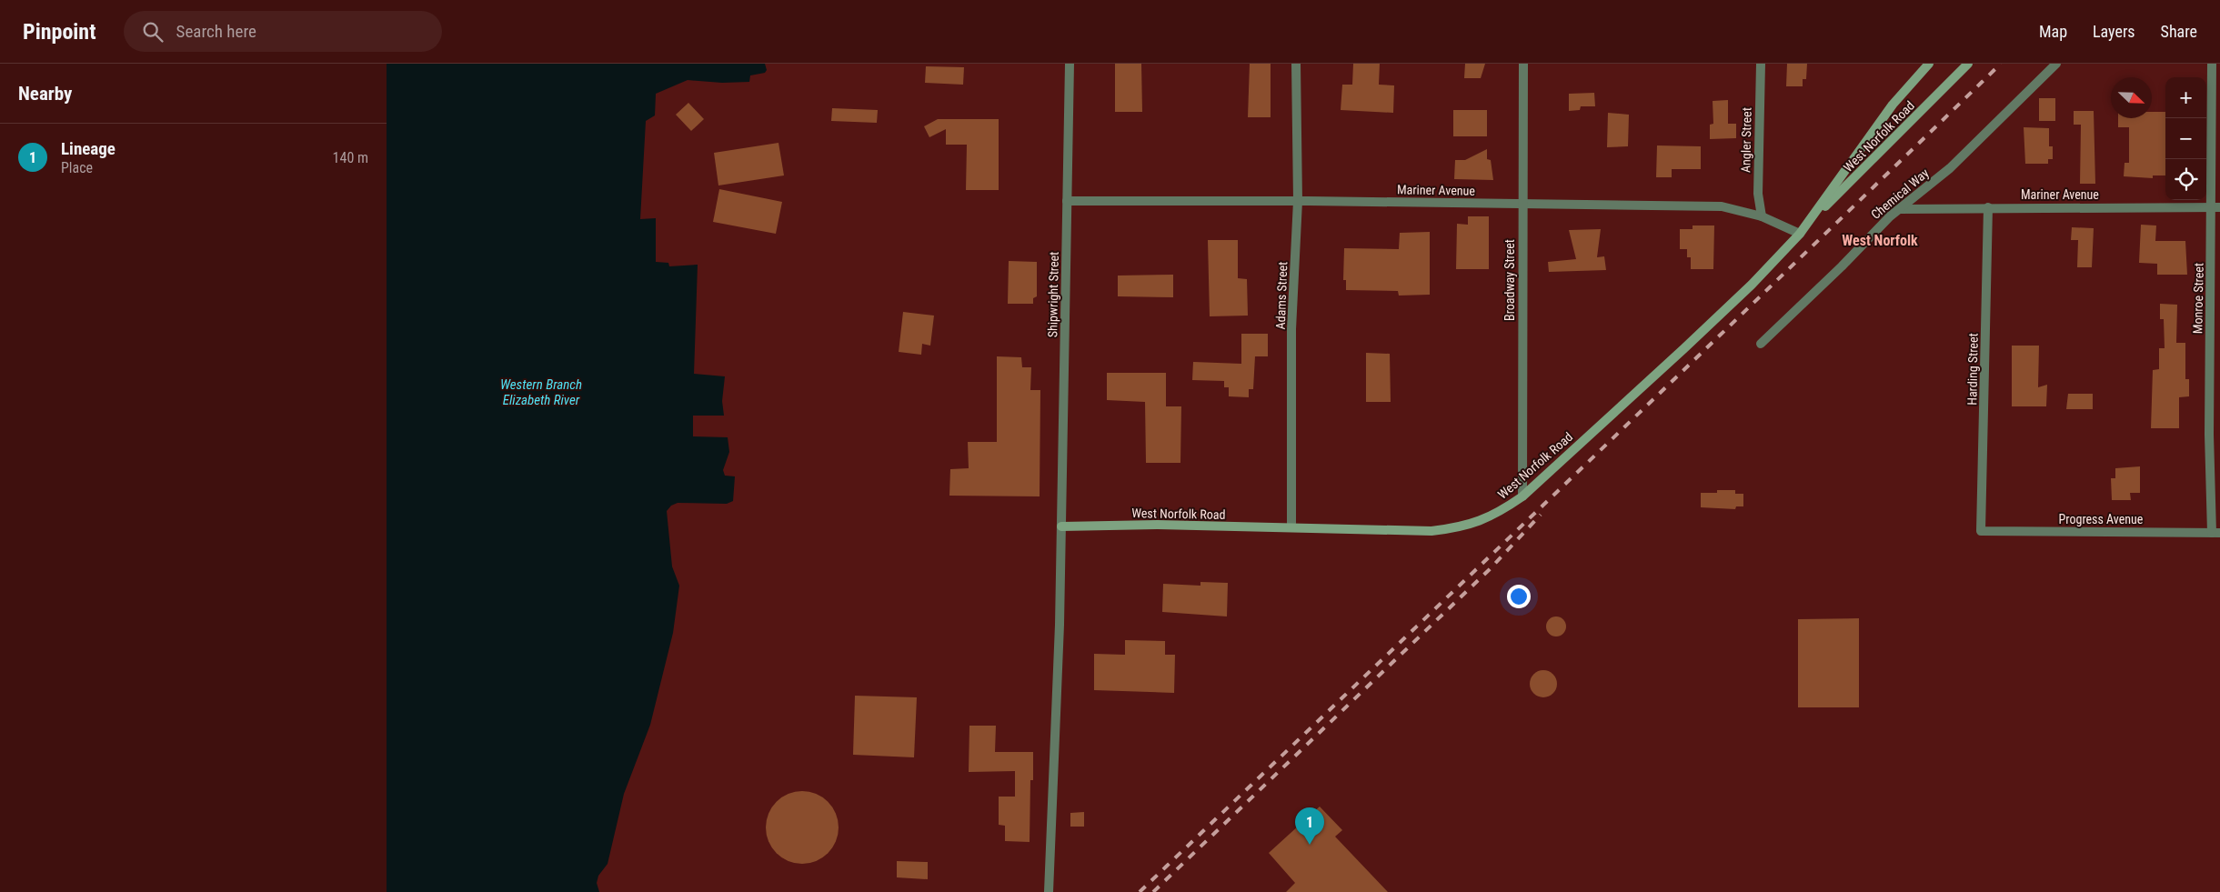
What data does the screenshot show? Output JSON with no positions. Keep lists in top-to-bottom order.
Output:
{
  "streets": {
    "street": [
      "West Norfolk Road",
      "Angler Street",
      "Mariner Avenue",
      "Chemical Way",
      "Broadway Street",
      "Shipwright Street",
      "Adams Street",
      "Monroe Street",
      "Harding Street",
      "Progress Avenue"
    ]
  },
  "crossings": [
    ["West Norfolk Road", "Mariner Avenue"],
    ["West Norfolk Road", "Broadway Street"],
    ["West Norfolk Road", "Shipwright Street"],
    ["West Norfolk Road", "Adams Street"],
    ["Angler Street", "Mariner Avenue"],
    ["Mariner Avenue", "Chemical Way"],
    ["Mariner Avenue", "Broadway Street"],
    ["Mariner Avenue", "Shipwright Street"],
    ["Mariner Avenue", "Adams Street"],
    ["Mariner Avenue", "Monroe Street"],
    ["Mariner Avenue", "Harding Street"],
    ["Monroe Street", "Progress Avenue"],
    ["Harding Street", "Progress Avenue"]
  ],
  "districts": ["West Norfolk"],
  "water": ["Western Branch Elizabeth River"],
  "north": "bottom right",
  "page": {
    "header": "Pinpoint",
    "search": "Search here",
    "nav": ["Map", "Layers", "Share"],
    "heading": "Nearby",
    "map_buttons": ["+", "−"],
    "list": [
      {
        "mark": "1",
        "name": "Lineage",
        "note": "Place",
        "value": "140 m"
      }
    ],
    "pins": "1"
  }
}
